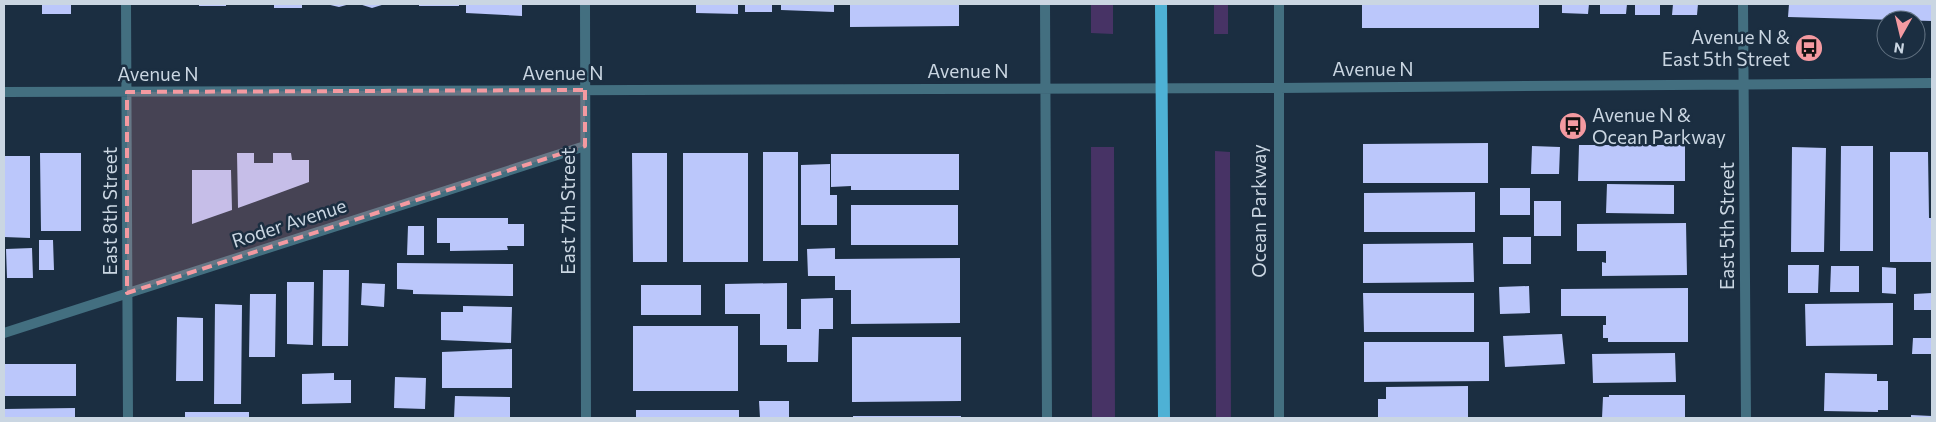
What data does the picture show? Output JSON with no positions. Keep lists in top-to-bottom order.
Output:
{
  "streets": {
    "street": [
      "Avenue N",
      "East 8th Street",
      "East 7th Street",
      "Ocean Parkway",
      "Roder Avenue",
      "East 5th Street"
    ]
  },
  "crossings": [
    ["Avenue N", "East 8th Street"],
    ["Avenue N", "East 7th Street"],
    ["Avenue N", "Ocean Parkway"],
    ["Avenue N", "East 5th Street"],
    ["East 8th Street", "Roder Avenue"],
    ["East 7th Street", "Roder Avenue"]
  ],
  "places": {
    "bus stop": ["Avenue N & East 5th Street", "Avenue N & Ocean Parkway"]
  },
  "north": "bottom"
}
